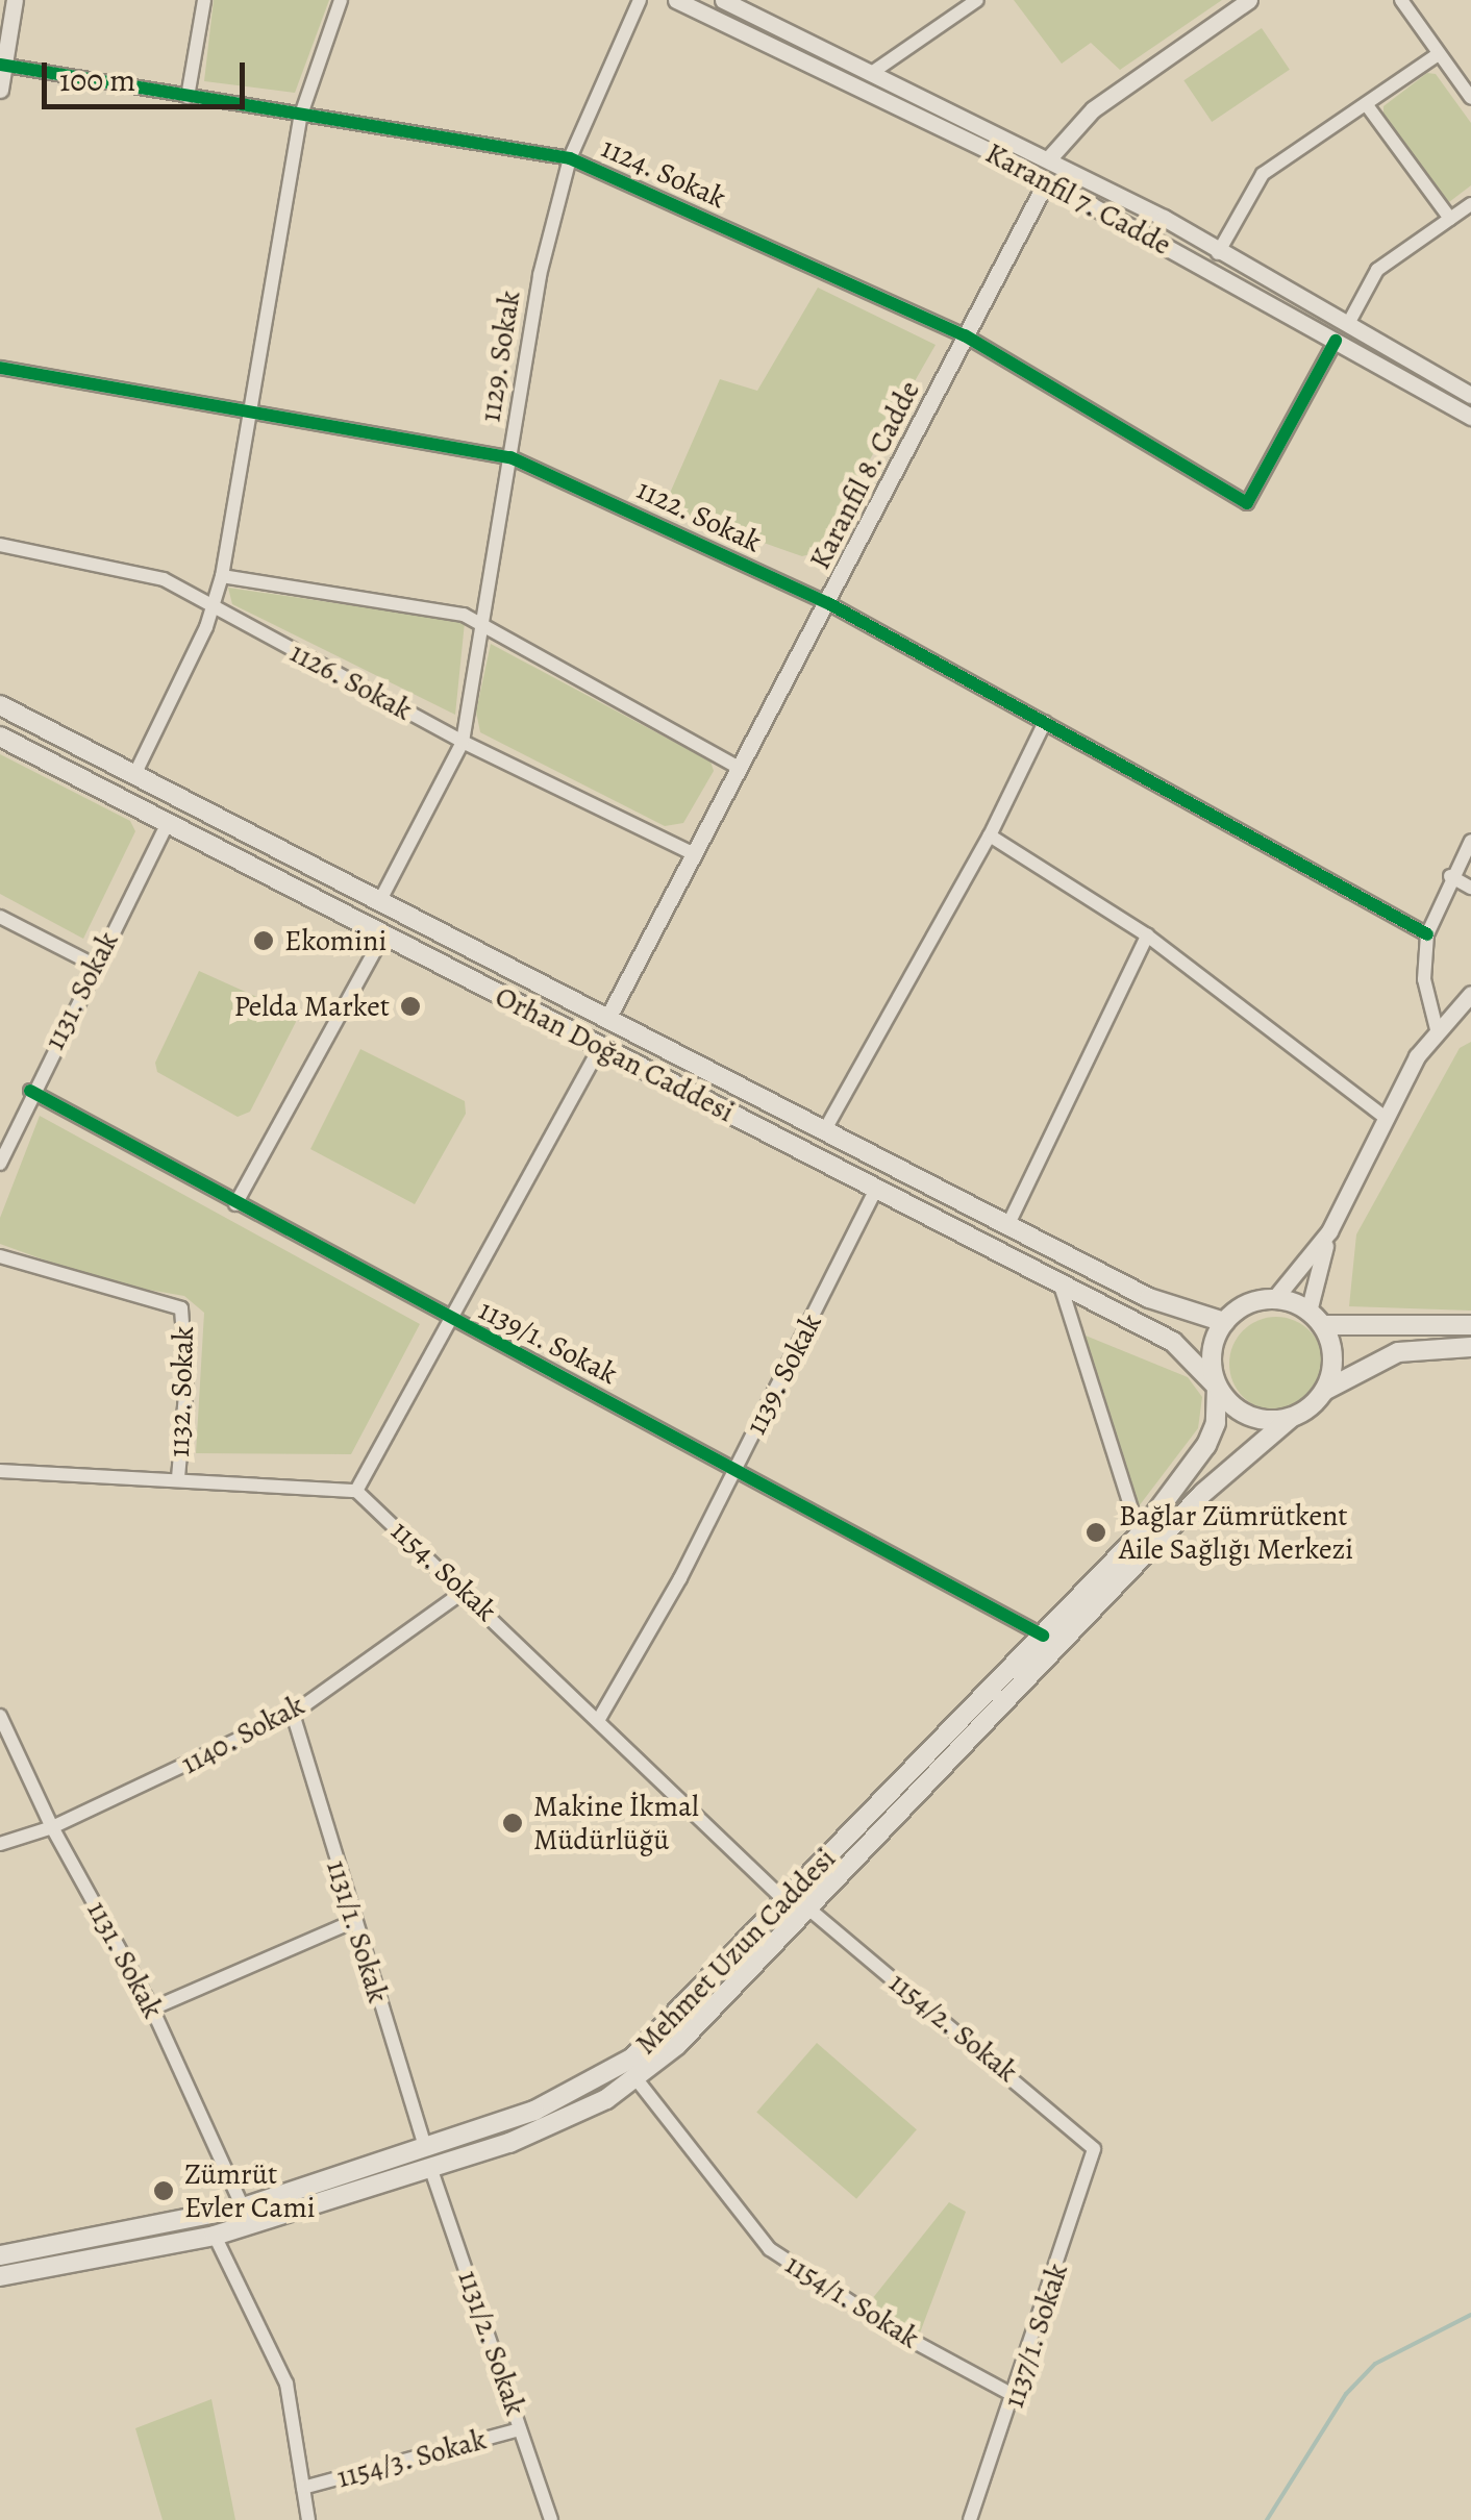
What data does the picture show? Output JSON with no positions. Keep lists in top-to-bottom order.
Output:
{
  "streets": {
    "main road": ["Orhan Doğan Caddesi", "Mehmet Uzun Caddesi"],
    "street": [
      "1124. Sokak",
      "Karanfil 7. Cadde",
      "1129. Sokak",
      "Karanfil 8. Cadde",
      "1122. Sokak",
      "1126. Sokak",
      "1131. Sokak",
      "1139/1. Sokak",
      "1139. Sokak",
      "1132. Sokak",
      "1154. Sokak",
      "1140. Sokak",
      "1131/1. Sokak",
      "1154/2. Sokak",
      "1154/1. Sokak",
      "1137/1. Sokak",
      "1131/2. Sokak",
      "1154/3. Sokak"
    ]
  },
  "crossings": [
    ["1124. Sokak", "Karanfil 7. Cadde"],
    ["1124. Sokak", "1129. Sokak"],
    ["1124. Sokak", "Karanfil 8. Cadde"],
    ["Karanfil 7. Cadde", "Karanfil 8. Cadde"],
    ["1129. Sokak", "1122. Sokak"],
    ["1129. Sokak", "1126. Sokak"],
    ["Karanfil 8. Cadde", "1122. Sokak"],
    ["Karanfil 8. Cadde", "1126. Sokak"],
    ["1131. Sokak", "Orhan Doğan Caddesi"],
    ["1131. Sokak", "1139/1. Sokak"],
    ["1131. Sokak", "1140. Sokak"],
    ["1131. Sokak", "Mehmet Uzun Caddesi"],
    ["Orhan Doğan Caddesi", "1139. Sokak"],
    ["Orhan Doğan Caddesi", "Mehmet Uzun Caddesi"],
    ["1139/1. Sokak", "1139. Sokak"],
    ["1139/1. Sokak", "Mehmet Uzun Caddesi"],
    ["1139. Sokak", "1154. Sokak"],
    ["1154. Sokak", "1140. Sokak"],
    ["1154. Sokak", "Mehmet Uzun Caddesi"],
    ["1140. Sokak", "1131/1. Sokak"],
    ["1131/1. Sokak", "Mehmet Uzun Caddesi"],
    ["1154/2. Sokak", "1137/1. Sokak"],
    ["1154/1. Sokak", "1137/1. Sokak"],
    ["1131/2. Sokak", "1154/3. Sokak"]
  ],
  "places": [
    "Ekomini",
    "Pelda Market",
    "Bağlar Zümrütkent Aile Sağlığı Merkezi",
    "Makine İkmal Müdürlüğü",
    "Zümrüt Evler Cami"
  ],
  "scale_bar": "100 m"
}
